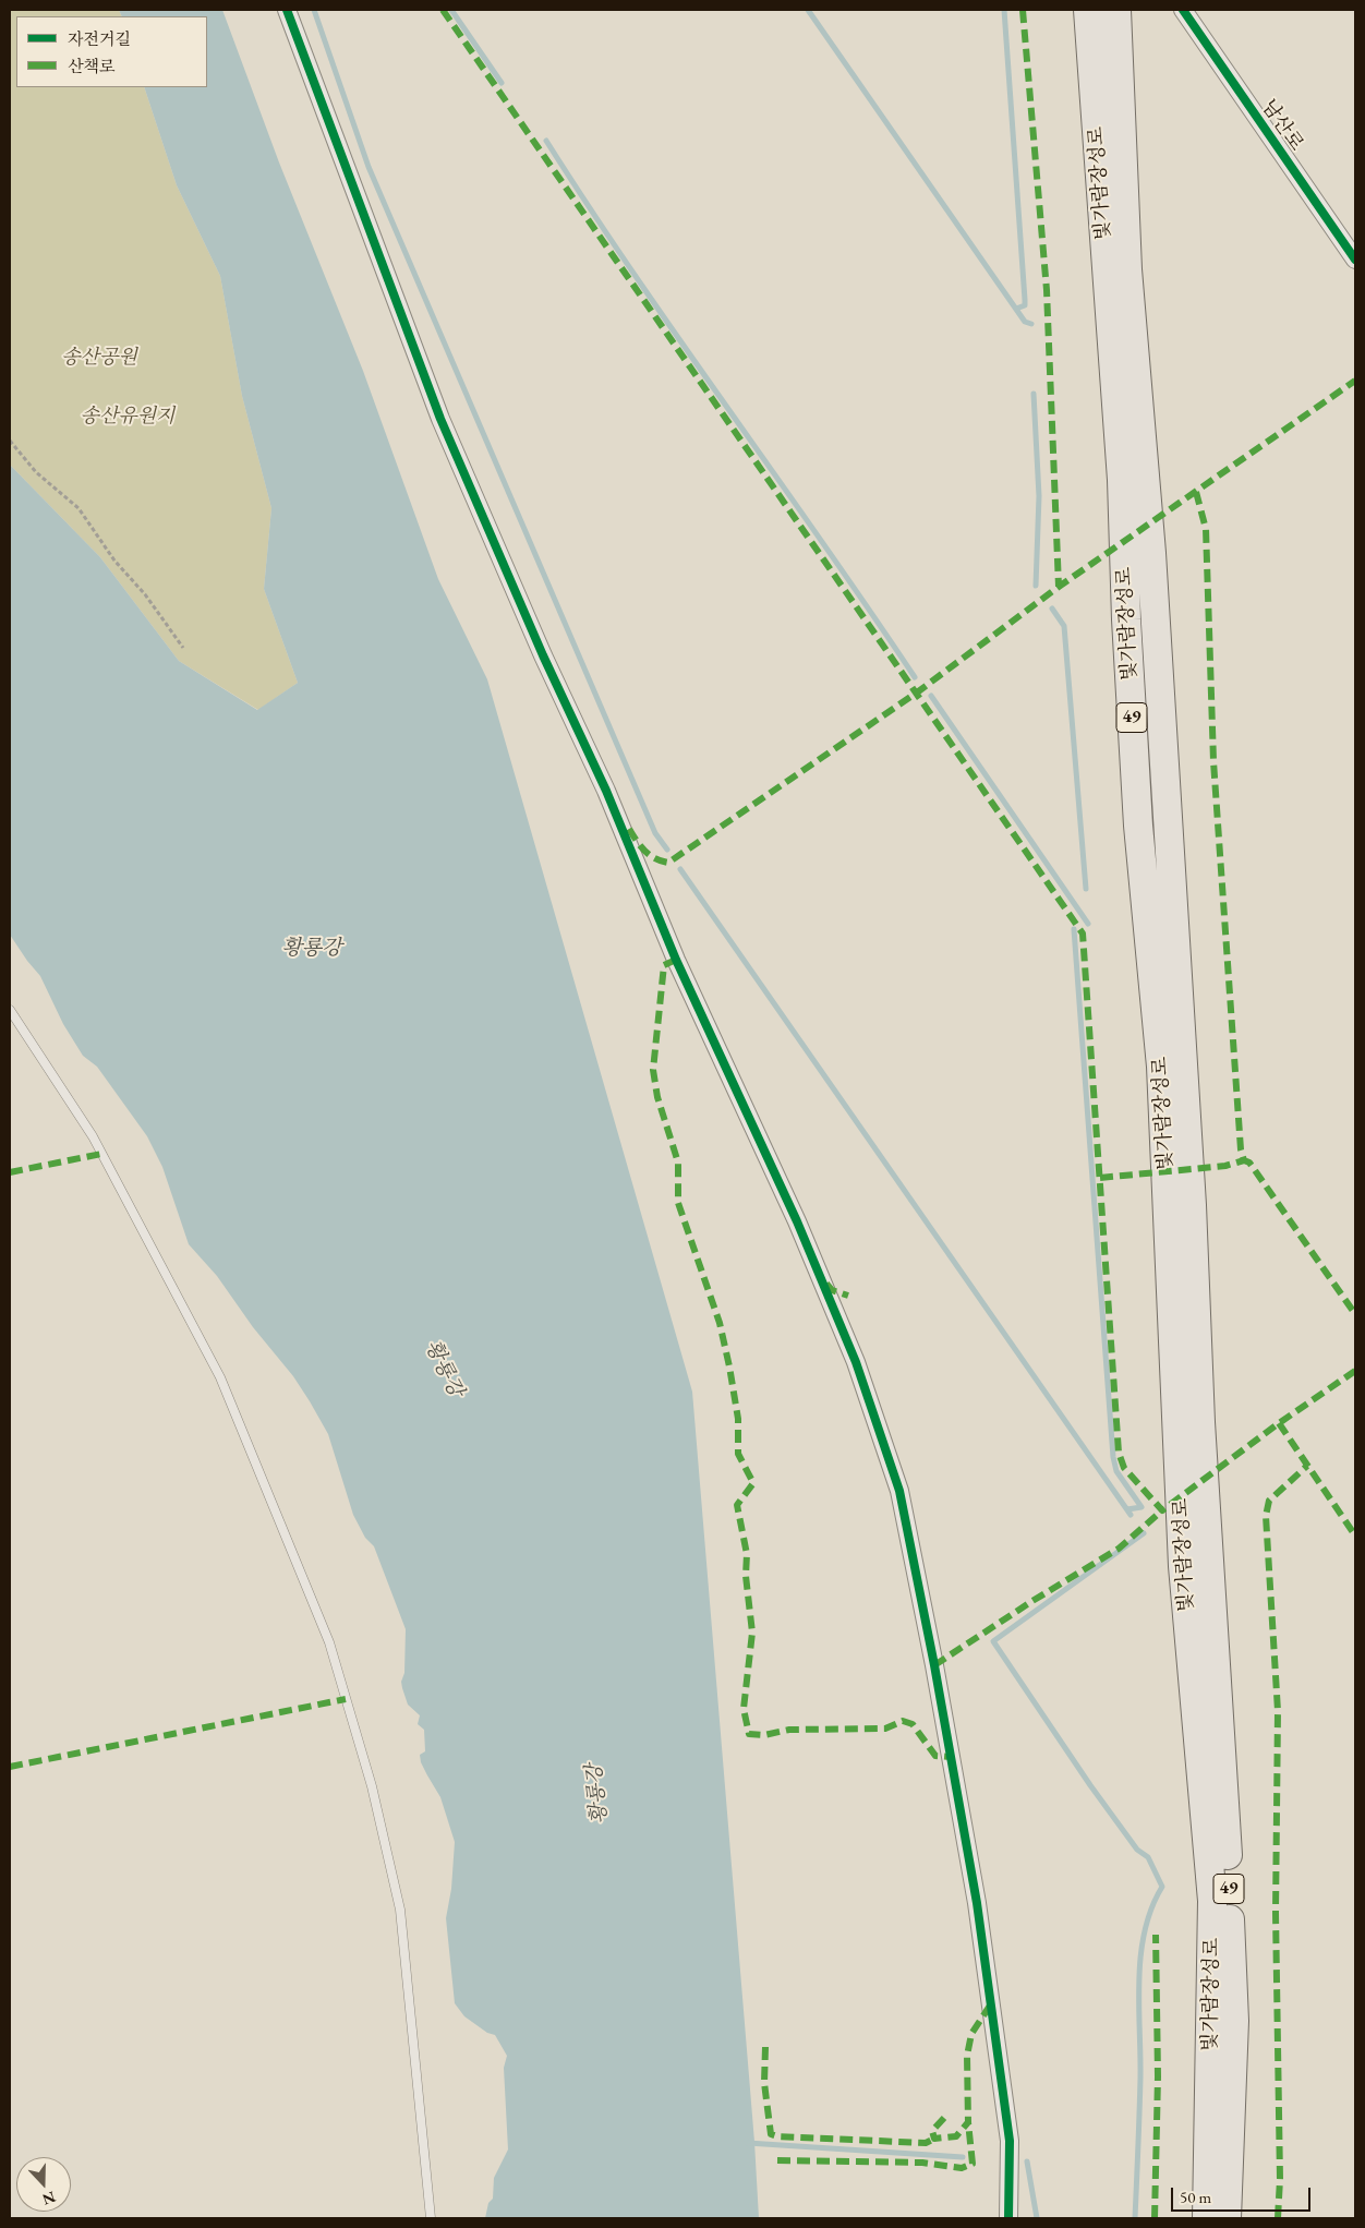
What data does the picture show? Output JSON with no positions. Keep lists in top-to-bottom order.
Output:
{
  "streets": {
    "highway": ["빛가람장성로", "49"],
    "street": ["남산로"]
  },
  "water": ["황룡강"],
  "parks": ["송산공원", "송산유원지"],
  "legend": ["자전거길", "산책로"],
  "scale_bar": "50 m",
  "north": "bottom"
}
